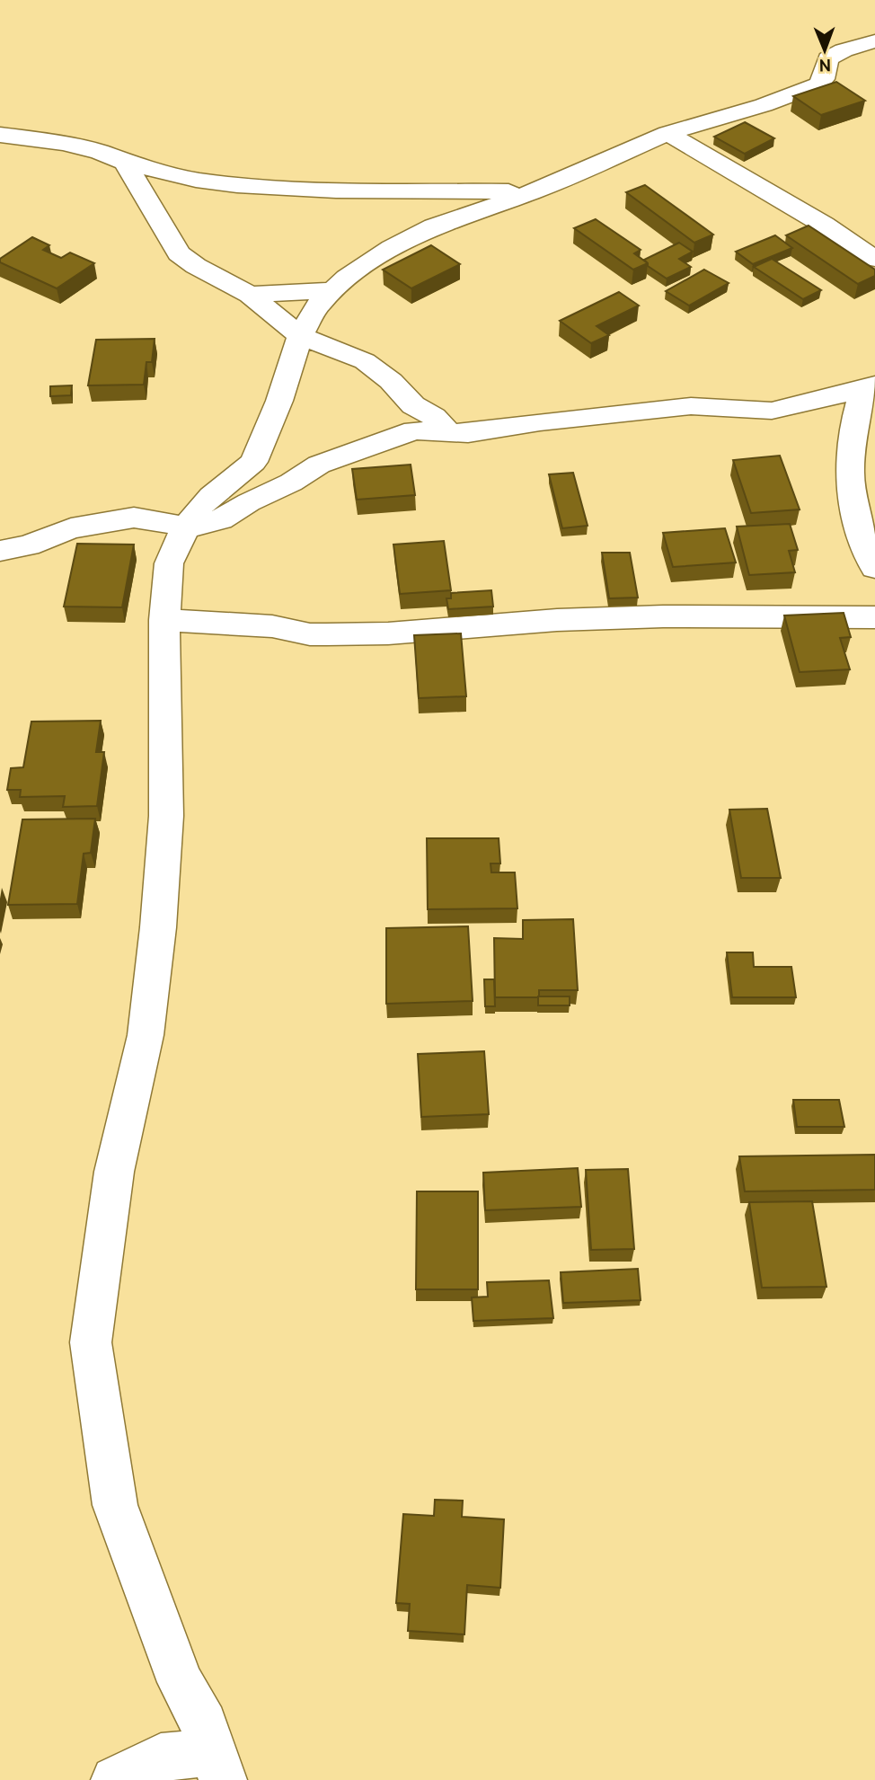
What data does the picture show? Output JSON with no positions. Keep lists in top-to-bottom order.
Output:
{
  "north": "bottom"
}
